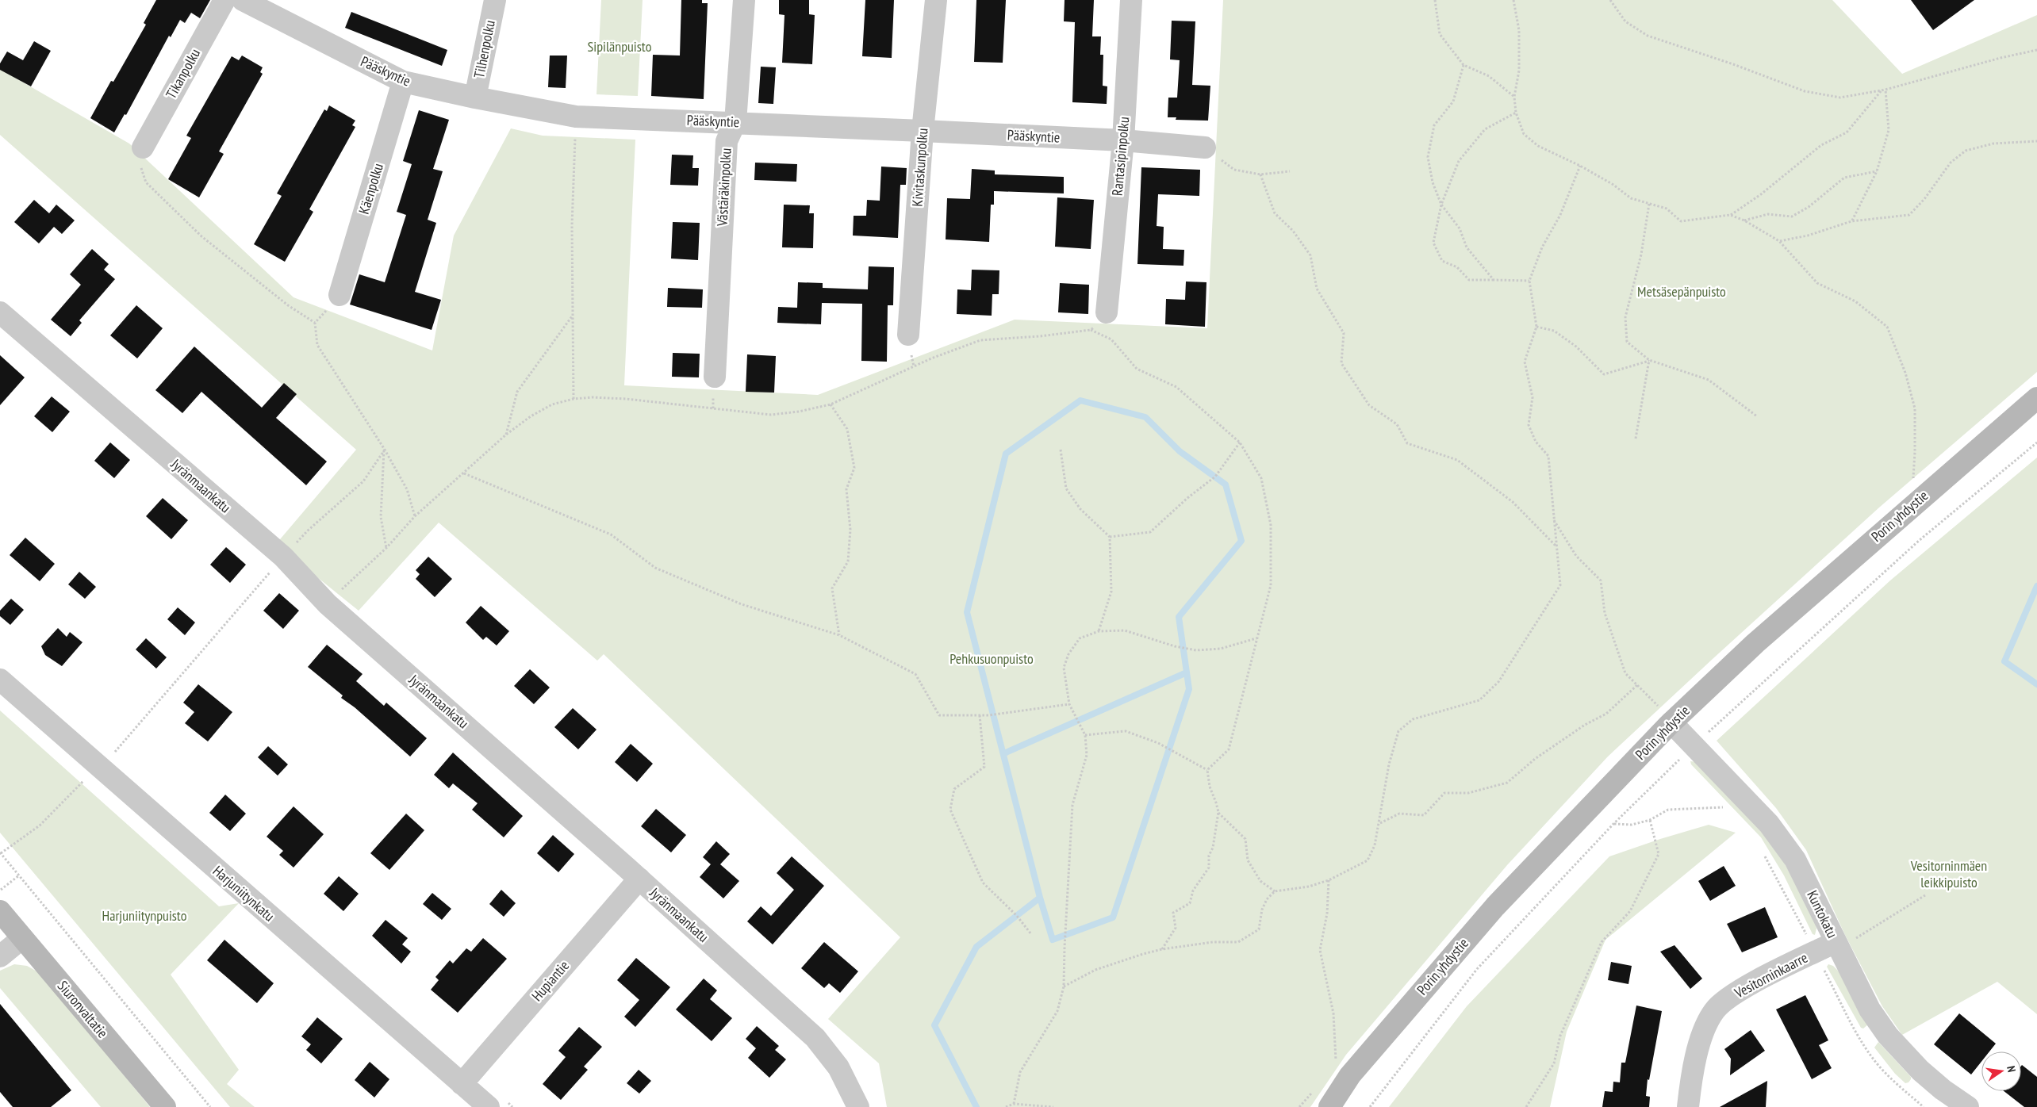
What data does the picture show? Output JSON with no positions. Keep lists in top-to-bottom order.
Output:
{
  "streets": {
    "main road": ["Porin yhdystie", "Siuronvaltatie"],
    "street": [
      "Tilhenpolku",
      "Pääskyntie",
      "Tikanpolku",
      "Rantasipinpolku",
      "Kivitaskunpolku",
      "Västäräkinpolku",
      "Käenpolku",
      "Jyränmaankatu",
      "Harjuniitynkatu",
      "Kuntokatu",
      "Vesitorninkaarre",
      "Hupiantie"
    ]
  },
  "crossings": [
    ["Tilhenpolku", "Pääskyntie"],
    ["Pääskyntie", "Rantasipinpolku"],
    ["Pääskyntie", "Kivitaskunpolku"],
    ["Pääskyntie", "Västäräkinpolku"],
    ["Pääskyntie", "Käenpolku"],
    ["Jyränmaankatu", "Hupiantie"],
    ["Porin yhdystie", "Kuntokatu"],
    ["Harjuniitynkatu", "Hupiantie"],
    ["Kuntokatu", "Vesitorninkaarre"]
  ],
  "parks": [
    "Sipilänpuisto",
    "Metsäsepänpuisto",
    "Pehkusuonpuisto",
    "Vesitorninmäen leikkipuisto",
    "Harjuniitynpuisto"
  ],
  "north": "right"
}
